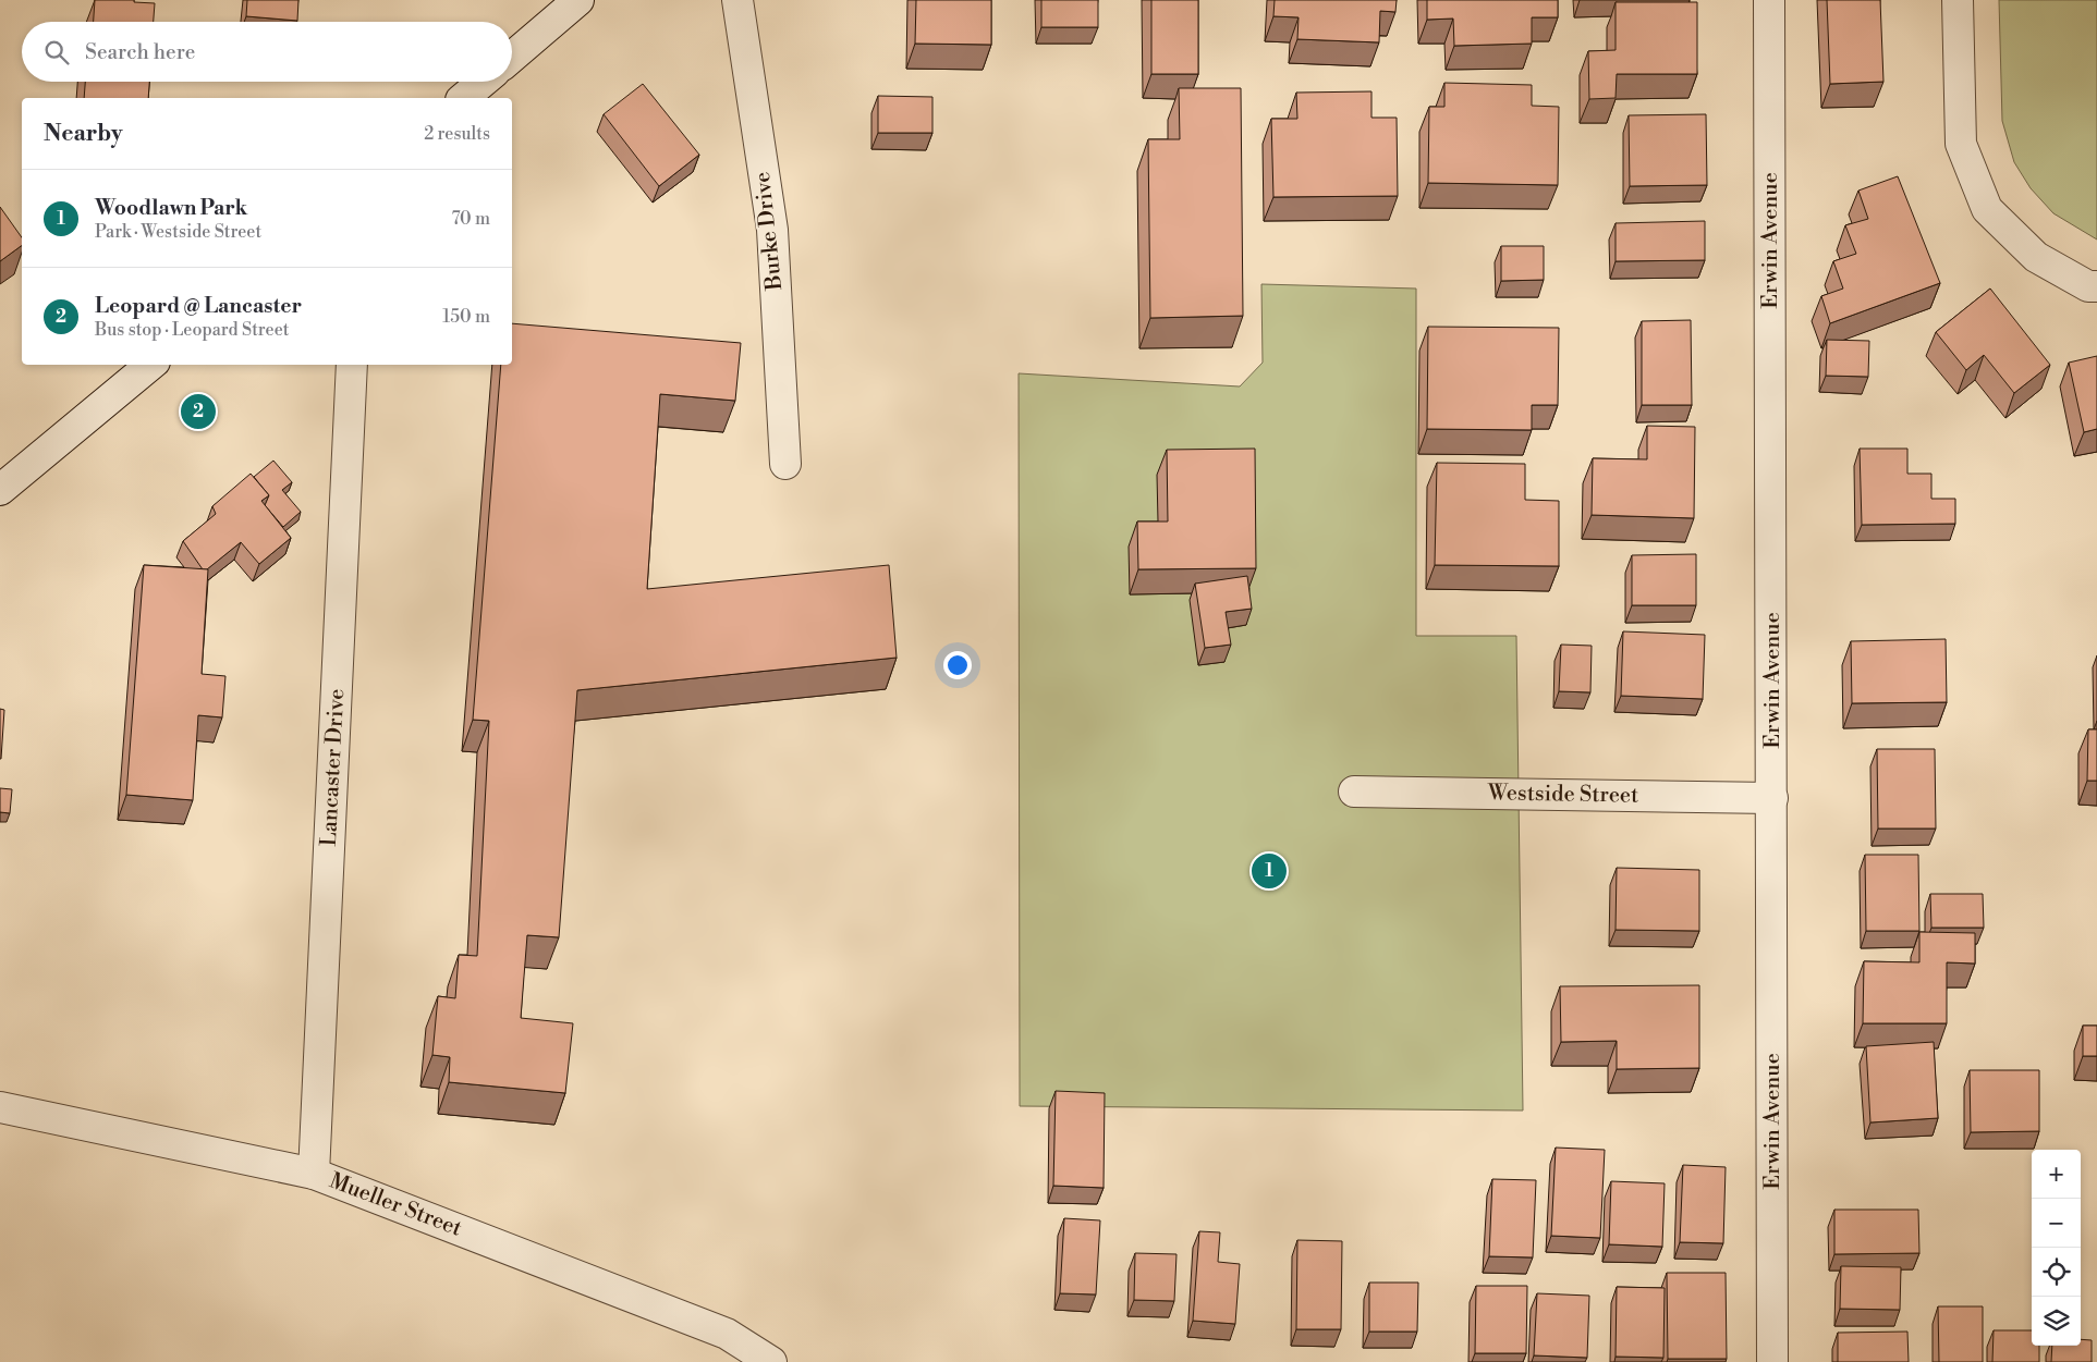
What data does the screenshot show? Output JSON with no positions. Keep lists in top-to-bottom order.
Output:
{
  "streets": {
    "street": [
      "Burke Drive",
      "Erwin Avenue",
      "Lancaster Drive",
      "Westside Street",
      "Mueller Street"
    ]
  },
  "crossings": [
    ["Erwin Avenue", "Westside Street"],
    ["Lancaster Drive", "Mueller Street"]
  ],
  "page": {
    "search": "Search here",
    "heading": ["Nearby", "2 results"],
    "list": [
      {
        "mark": "1",
        "name": "Woodlawn Park",
        "note": "Park · Westside Street",
        "value": "70 m"
      },
      {
        "mark": "2",
        "name": "Leopard @ Lancaster",
        "note": "Bus stop · Leopard Street",
        "value": "150 m"
      }
    ],
    "pins": ["2", "1"],
    "map_buttons": ["+", "−"]
  }
}
